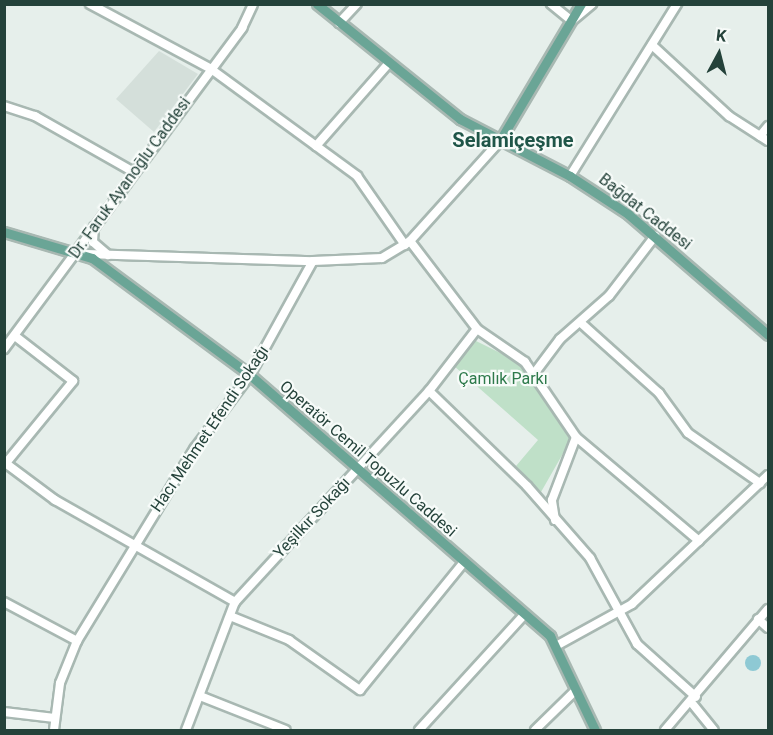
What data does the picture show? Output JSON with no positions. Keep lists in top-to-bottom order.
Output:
{
  "streets": {
    "main road": ["Bağdat Caddesi", "Operatör Cemil Topuzlu Caddesi"],
    "street": ["Dr. Faruk Ayanoğlu Caddesi", "Hacı Mehmet Efendi Sokağı", "Yeşilkır Sokağı"]
  },
  "crossings": [
    ["Dr. Faruk Ayanoğlu Caddesi", "Operatör Cemil Topuzlu Caddesi"],
    ["Hacı Mehmet Efendi Sokağı", "Operatör Cemil Topuzlu Caddesi"],
    ["Operatör Cemil Topuzlu Caddesi", "Yeşilkır Sokağı"]
  ],
  "districts": ["Selamiçeşme"],
  "parks": ["Çamlık Parkı"],
  "north": "top"
}
